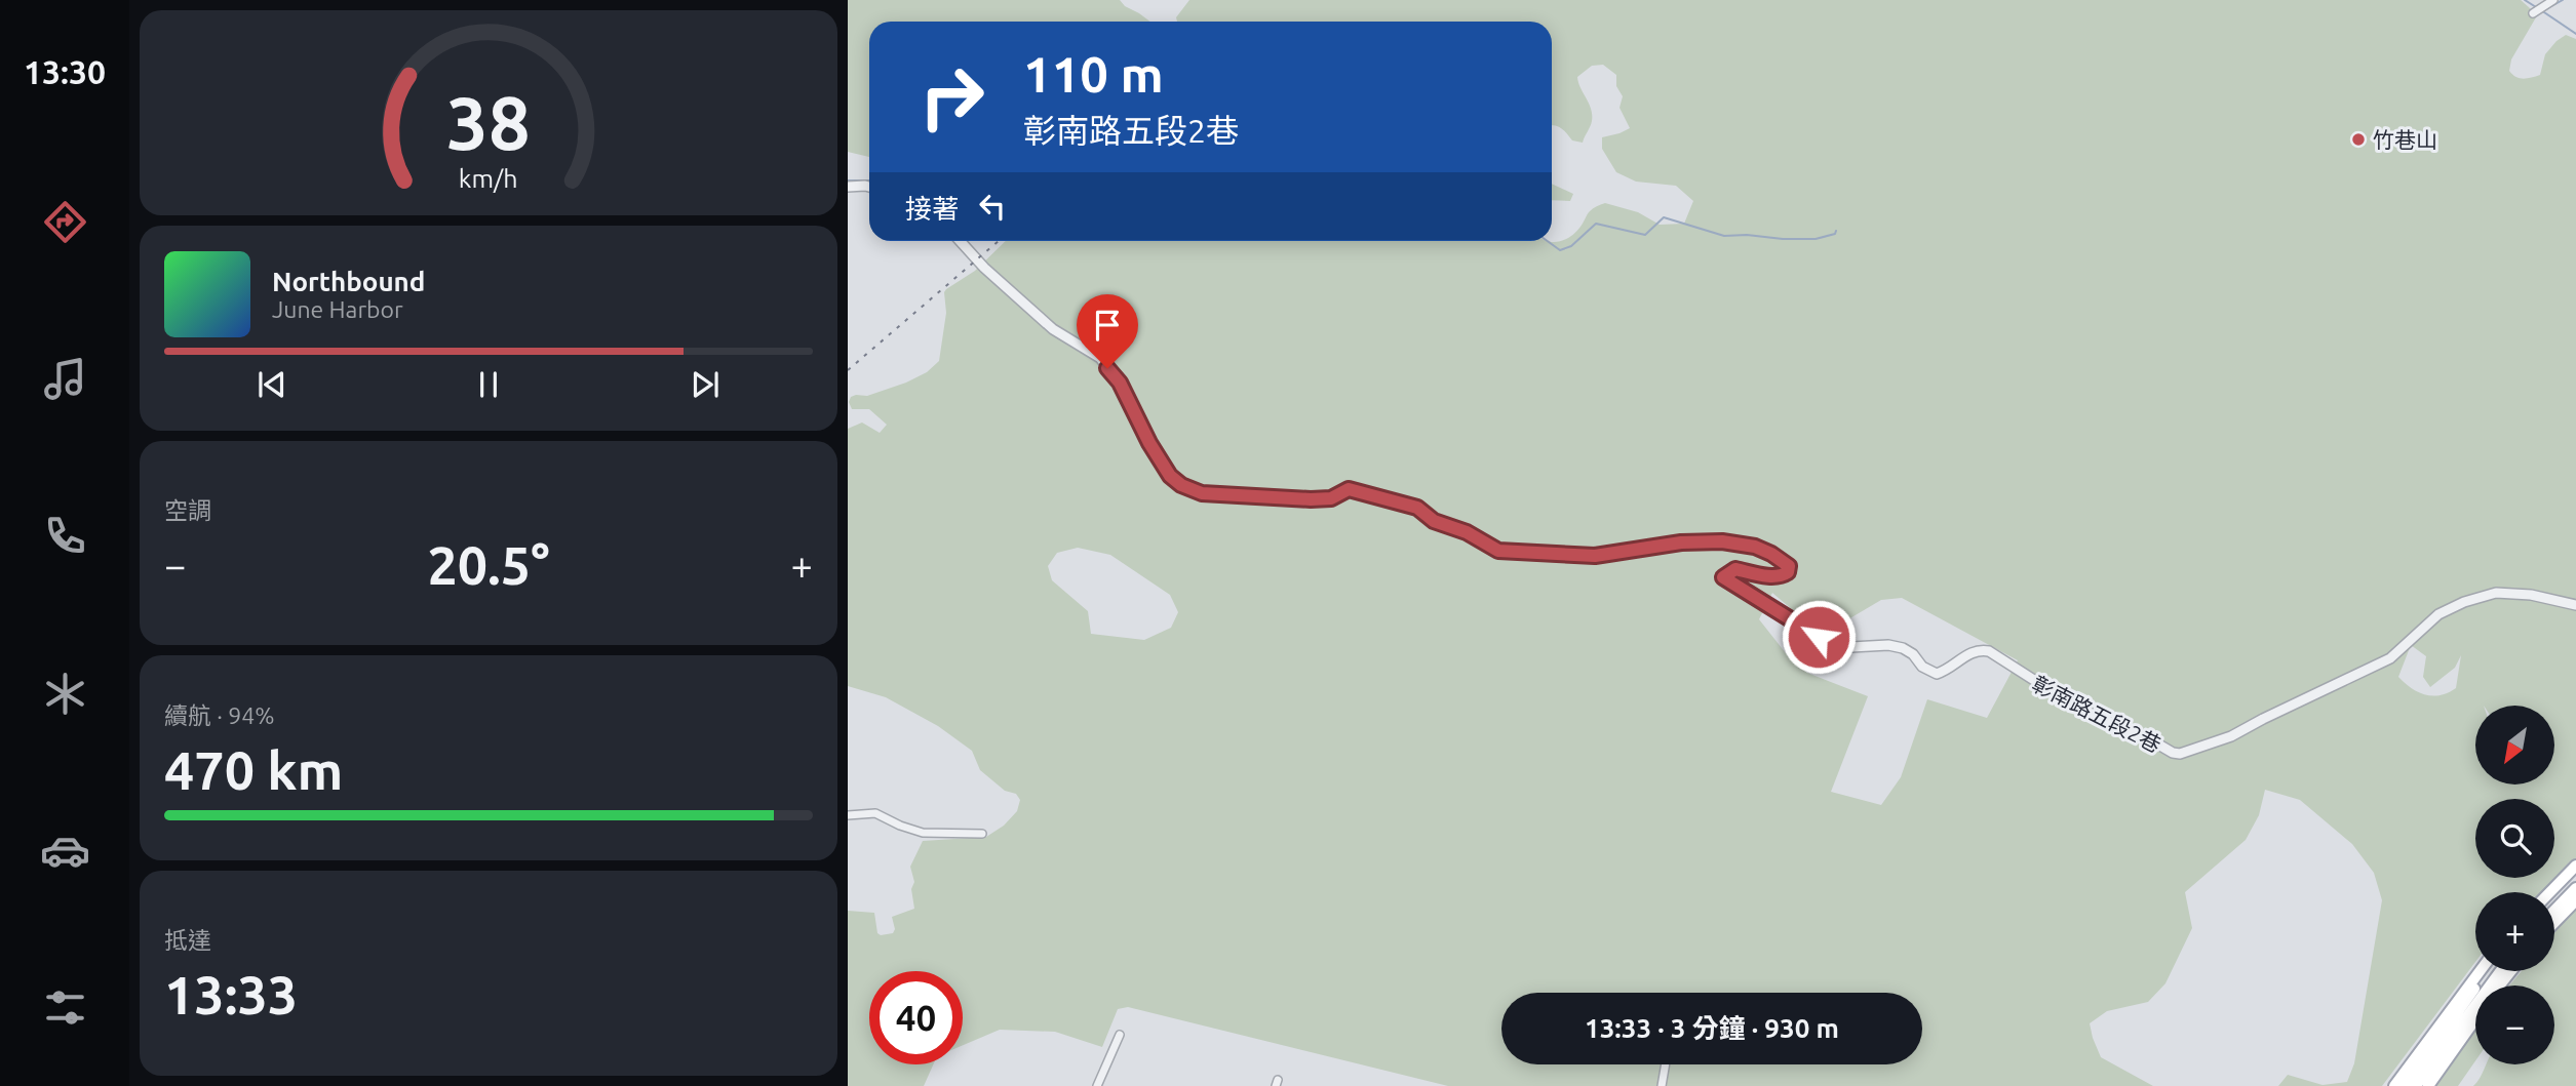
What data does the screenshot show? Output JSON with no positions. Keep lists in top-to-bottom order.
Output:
{
  "streets": {
    "street": ["彰南路五段2巷"]
  },
  "places": ["竹巷山"],
  "north": "bottom left",
  "page": {
    "tabs": "13:30",
    "turn": ["110 m", "彰南路五段2巷"],
    "then": "接著",
    "song": ["Northbound", "June Harbor"],
    "tile": [
      "空調",
      ["續航 · 94%", "470 km"],
      ["抵達", "13:33"]
    ],
    "heat": ["−", "20.5°", "+"],
    "map_buttons": ["+", "−"],
    "limit": "40",
    "trip": "13:33 · 3 分鐘 · 930 m",
    "gauge": ["38", "km/h"]
  }
}
